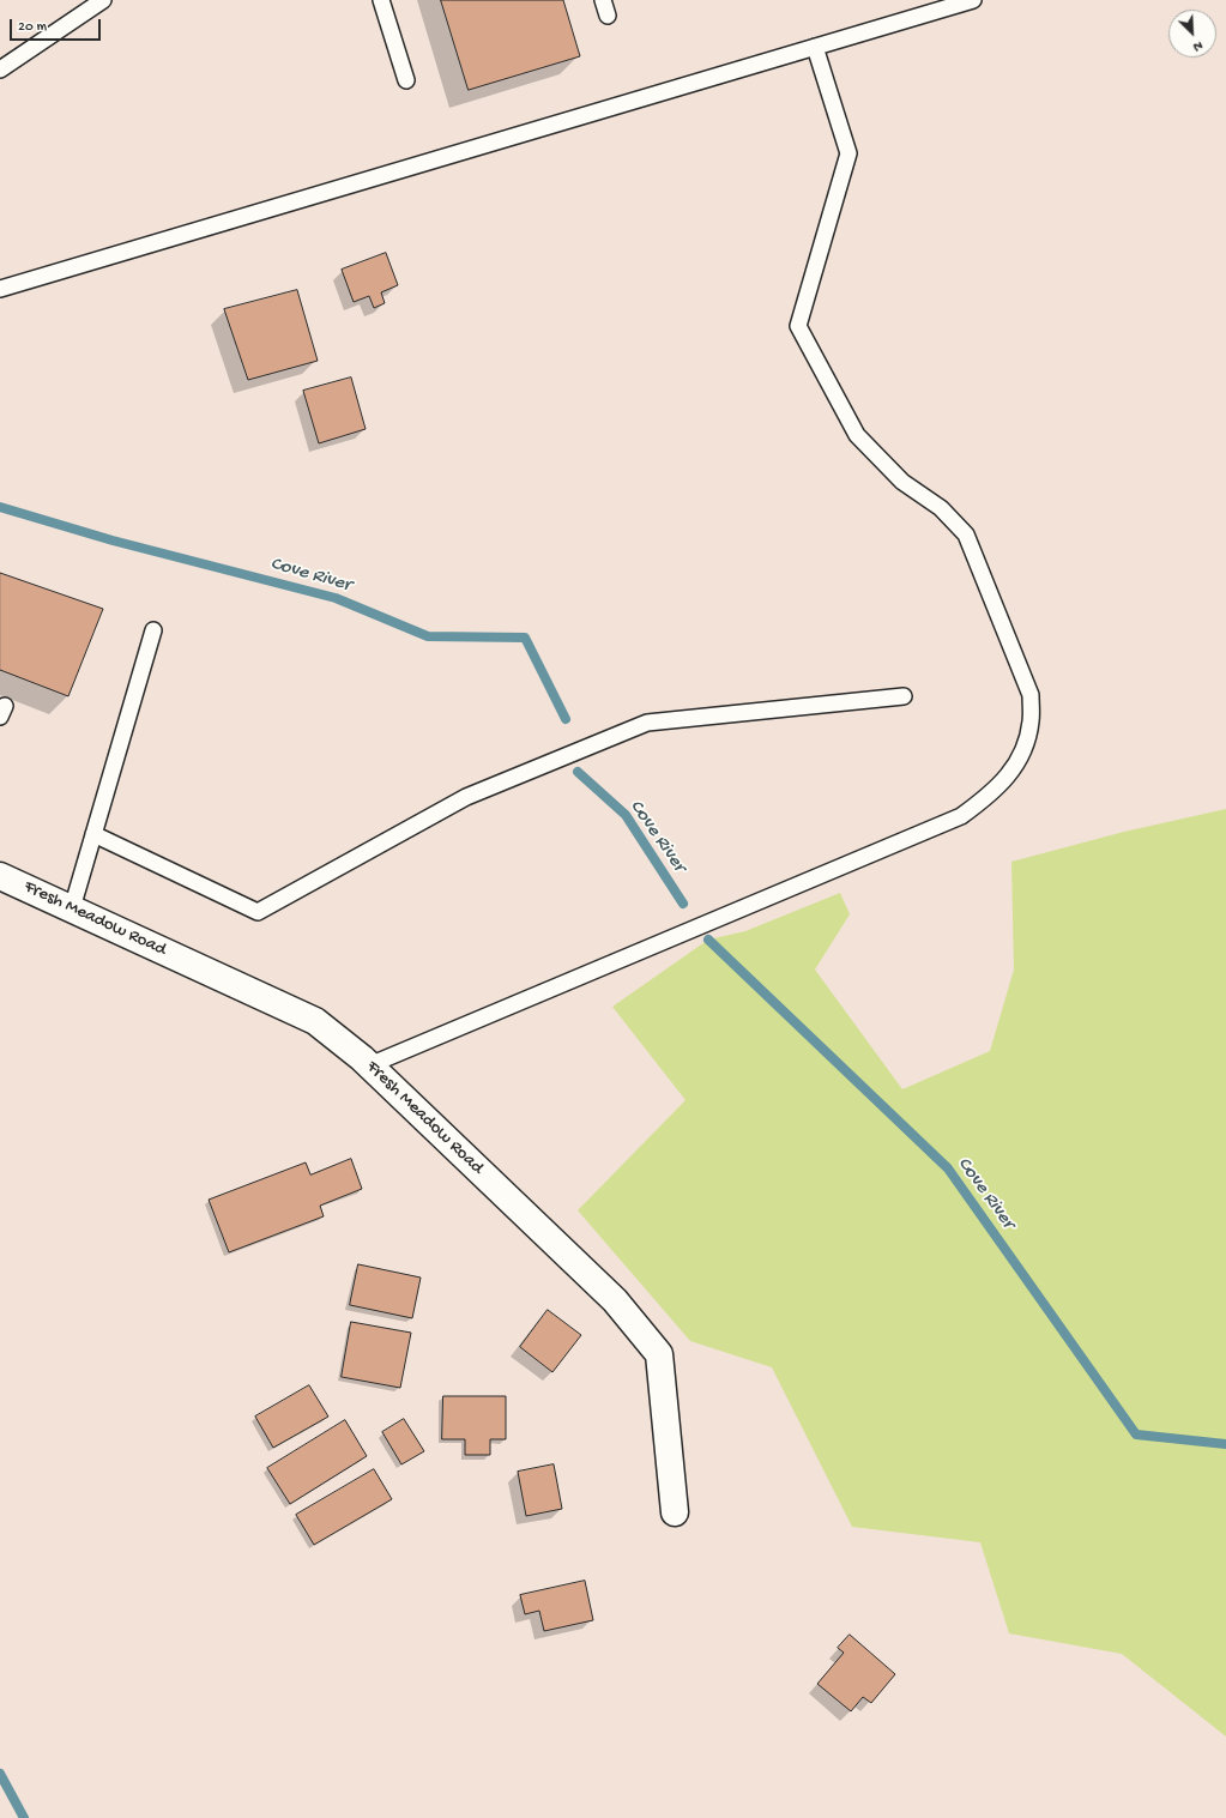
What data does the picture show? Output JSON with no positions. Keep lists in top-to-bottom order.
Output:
{
  "streets": {
    "street": ["Fresh Meadow Road"]
  },
  "water": ["Cove River"],
  "scale_bar": "20 m",
  "north": "bottom right"
}
